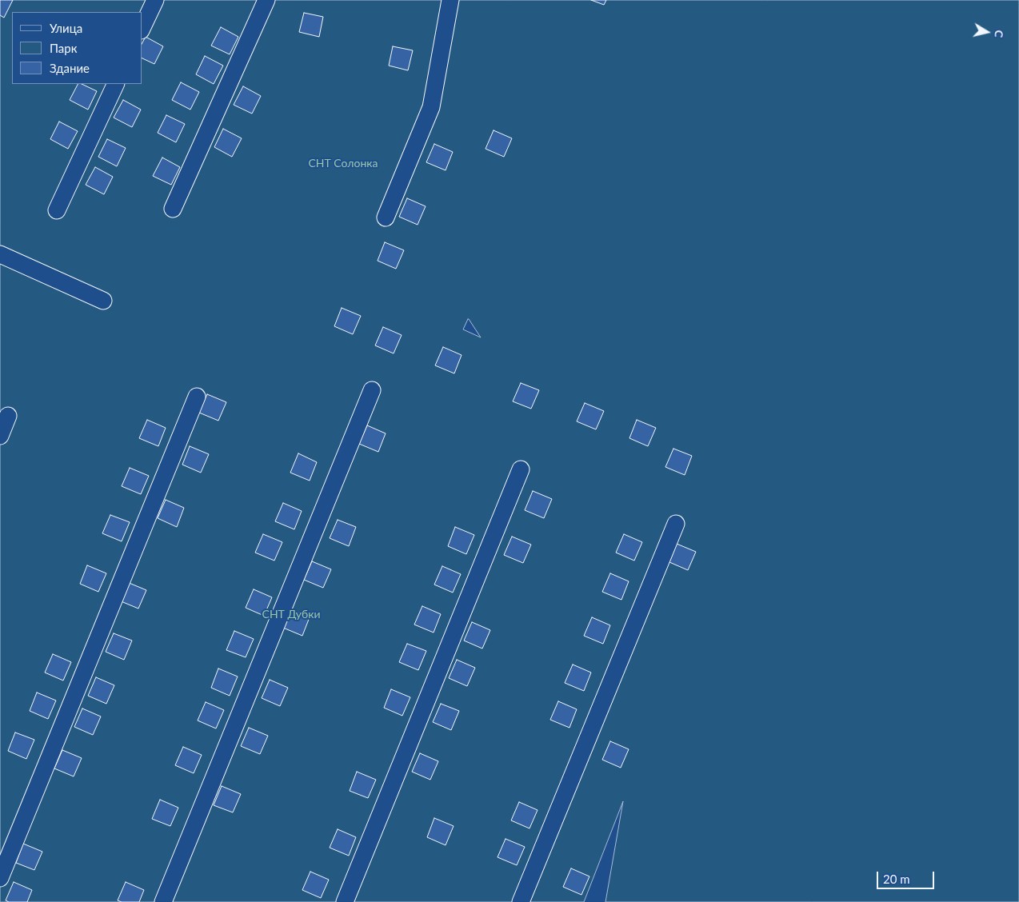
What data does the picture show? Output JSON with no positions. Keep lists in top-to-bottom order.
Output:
{
  "parks": ["СНТ Солонка", "СНТ Дубки"],
  "legend": ["Улица", "Парк", "Здание"],
  "scale_bar": "20 m",
  "north": "right"
}
